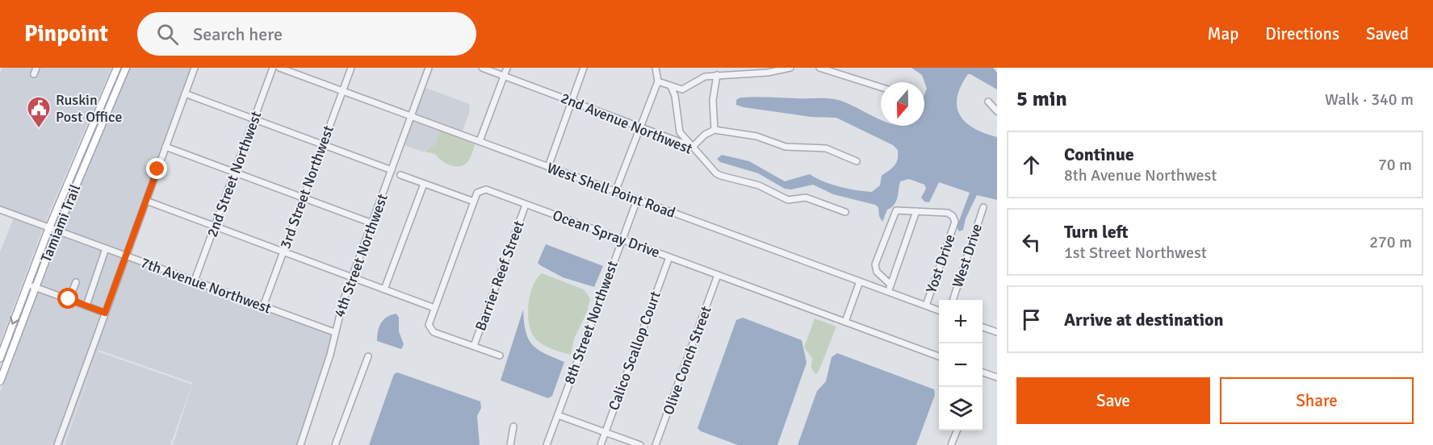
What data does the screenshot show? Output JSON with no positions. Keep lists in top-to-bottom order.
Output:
{
  "streets": {
    "main road": ["Tamiami Trail"],
    "street": [
      "2nd Avenue Northwest",
      "2nd Street Northwest",
      "3rd Street Northwest",
      "West Shell Point Road",
      "Ocean Spray Drive",
      "4th Street Northwest",
      "West Drive",
      "Yost Drive",
      "Barrier Reef Street",
      "7th Avenue Northwest",
      "8th Street Northwest",
      "Calico Scallop Court",
      "Olive Conch Street"
    ]
  },
  "crossings": [
    ["2nd Street Northwest", "7th Avenue Northwest"],
    ["3rd Street Northwest", "West Shell Point Road"],
    ["3rd Street Northwest", "7th Avenue Northwest"],
    ["West Shell Point Road", "4th Street Northwest"],
    ["West Shell Point Road", "Yost Drive"],
    ["West Shell Point Road", "8th Street Northwest"],
    ["Tamiami Trail", "7th Avenue Northwest"],
    ["Ocean Spray Drive", "Barrier Reef Street"],
    ["Ocean Spray Drive", "8th Street Northwest"],
    ["Ocean Spray Drive", "Calico Scallop Court"],
    ["Ocean Spray Drive", "Olive Conch Street"],
    ["4th Street Northwest", "7th Avenue Northwest"]
  ],
  "places": {
    "public building": ["Ruskin Post Office"]
  },
  "north": "bottom",
  "page": {
    "header": "Pinpoint",
    "search": "Search here",
    "nav": ["Map", "Directions", "Saved"],
    "heading": ["5 min", "Walk · 340 m"],
    "list": [
      ["Continue", "8th Avenue Northwest", "70 m"],
      ["Turn left", "1st Street Northwest", "270 m"],
      "Arrive at destination"
    ],
    "map_buttons": ["+", "−"],
    "buttons": ["Save", "Share"]
  }
}
